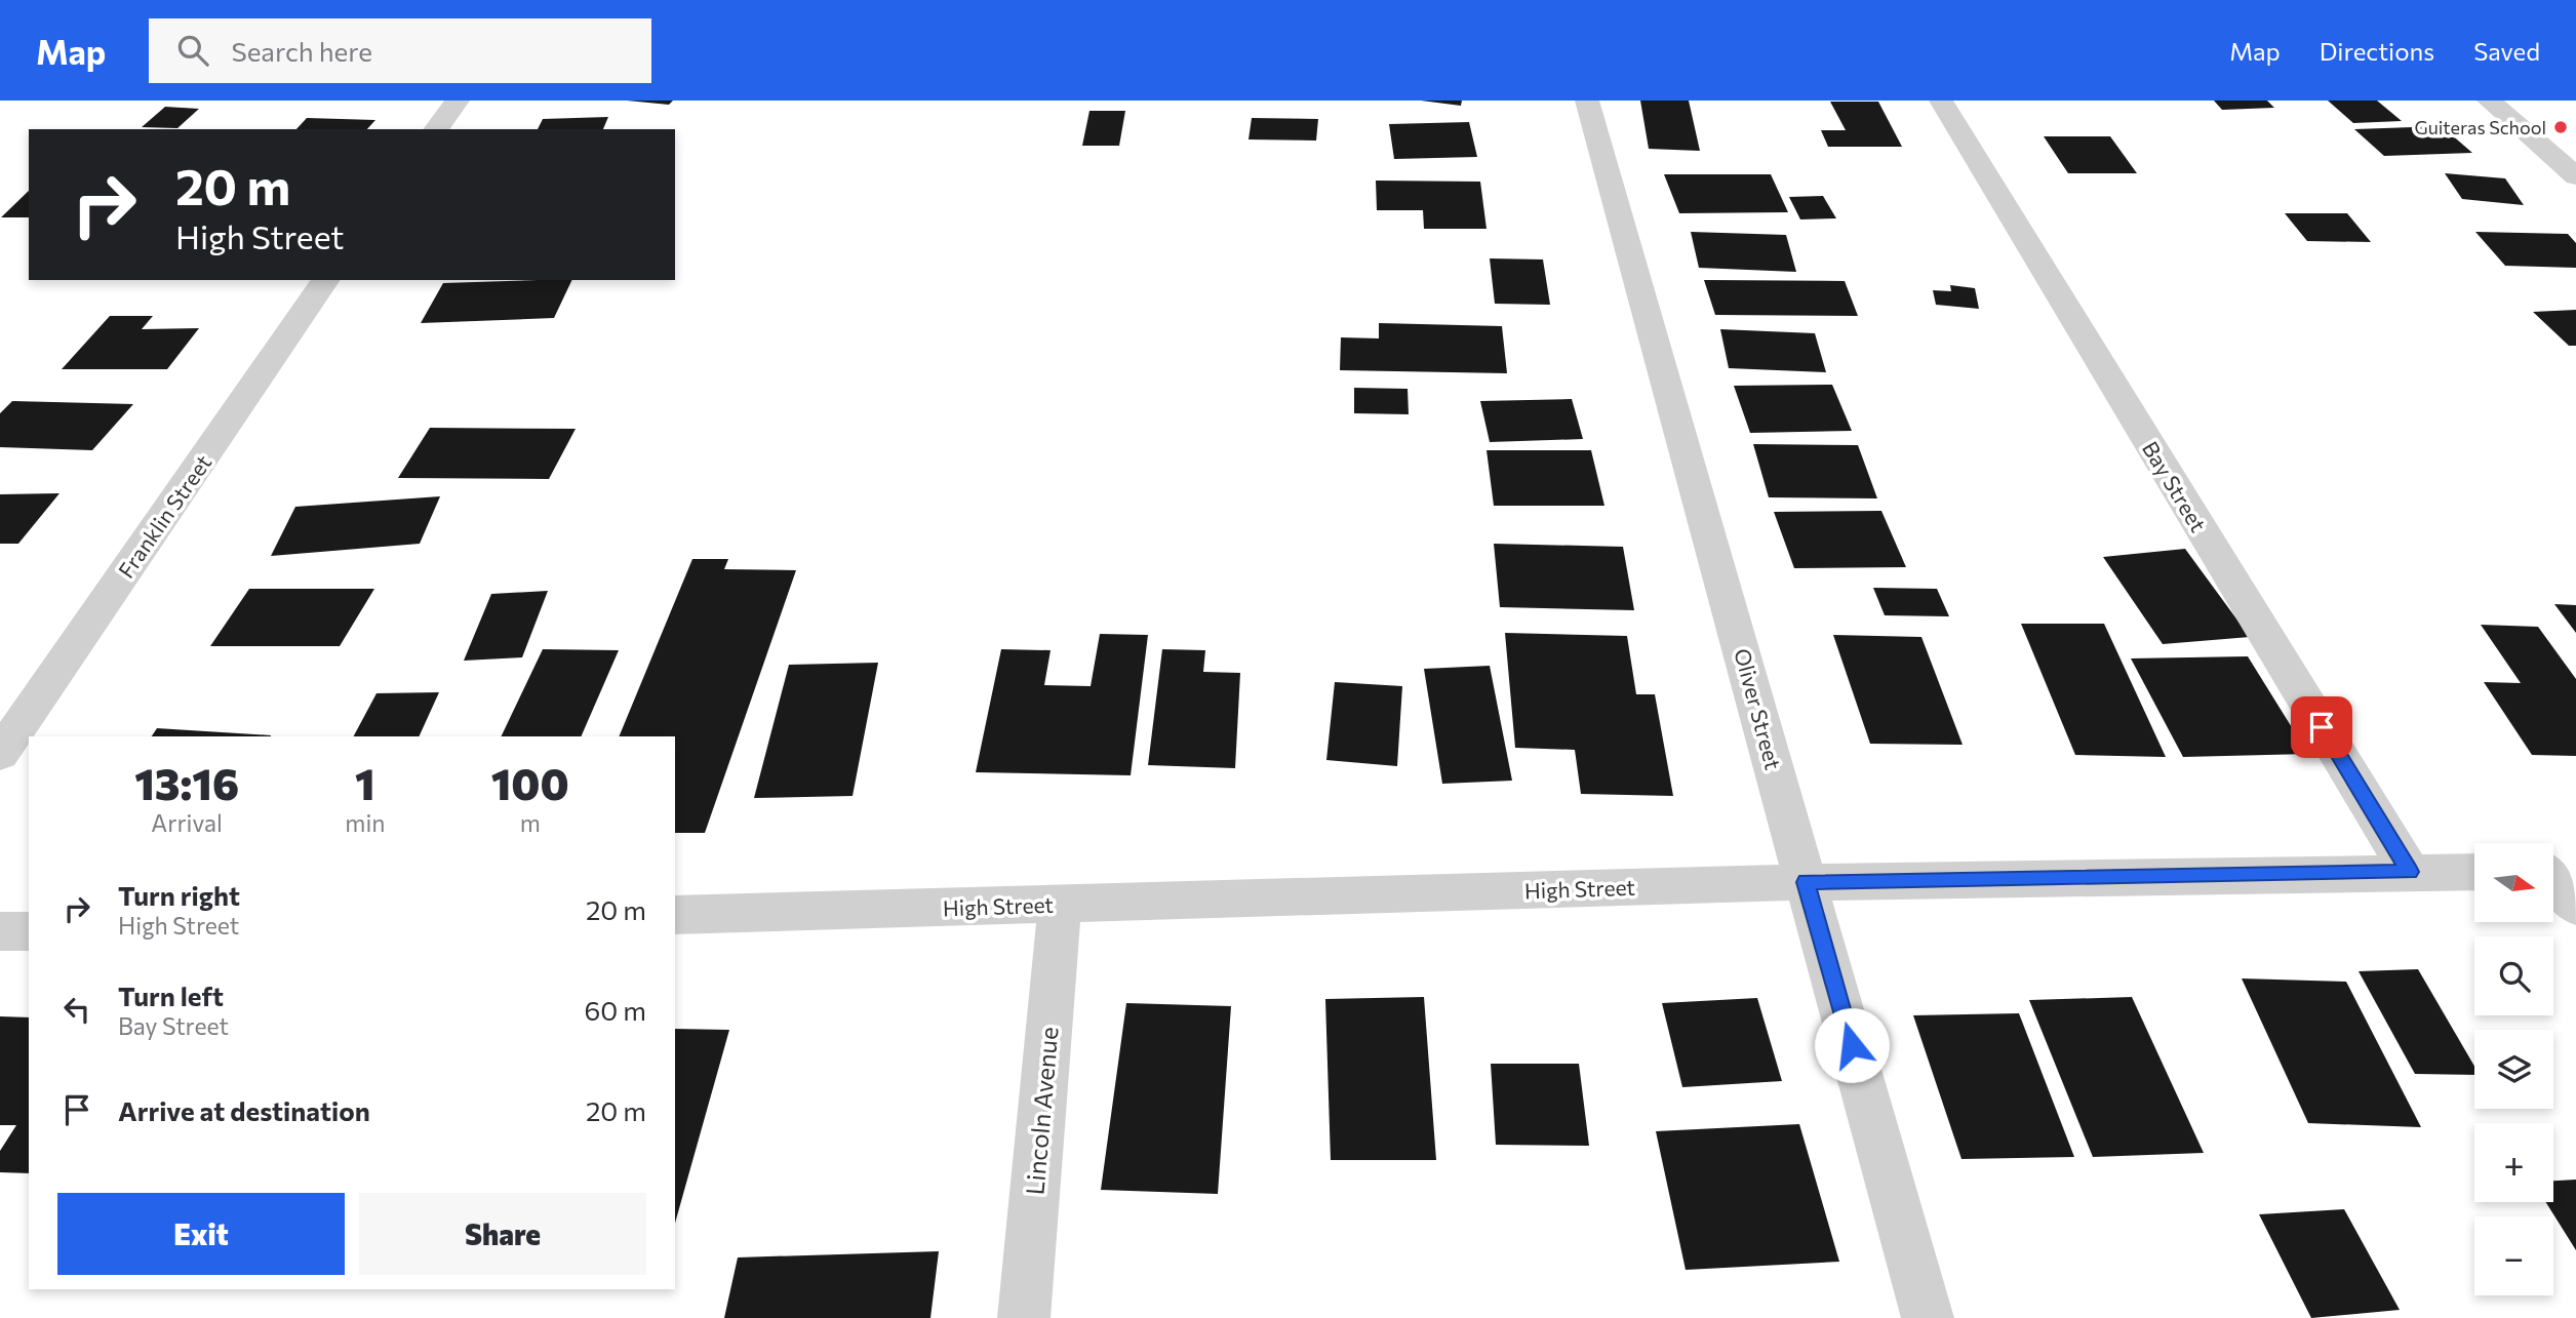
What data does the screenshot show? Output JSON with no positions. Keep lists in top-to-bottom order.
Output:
{
  "streets": {
    "street": [
      "Bay Street",
      "Franklin Street",
      "Oliver Street",
      "High Street",
      "Lincoln Avenue"
    ]
  },
  "crossings": [
    ["Bay Street", "High Street"],
    ["Oliver Street", "High Street"],
    ["High Street", "Lincoln Avenue"]
  ],
  "places": ["Guiteras School"],
  "north": "right",
  "page": {
    "header": "Map",
    "search": "Search here",
    "nav": ["Map", "Directions", "Saved"],
    "turn": ["20 m", "High Street"],
    "eta": [
      "13:16",
      "Arrival",
      "1",
      "min",
      "100",
      "m"
    ],
    "map_buttons": ["+", "−"],
    "list": [
      {
        "name": "Turn right",
        "note": "High Street",
        "value": "20 m"
      },
      {
        "name": "Turn left",
        "note": "Bay Street",
        "value": "60 m"
      },
      {
        "name": "Arrive at destination",
        "value": "20 m"
      }
    ],
    "buttons": ["Exit", "Share"]
  }
}
